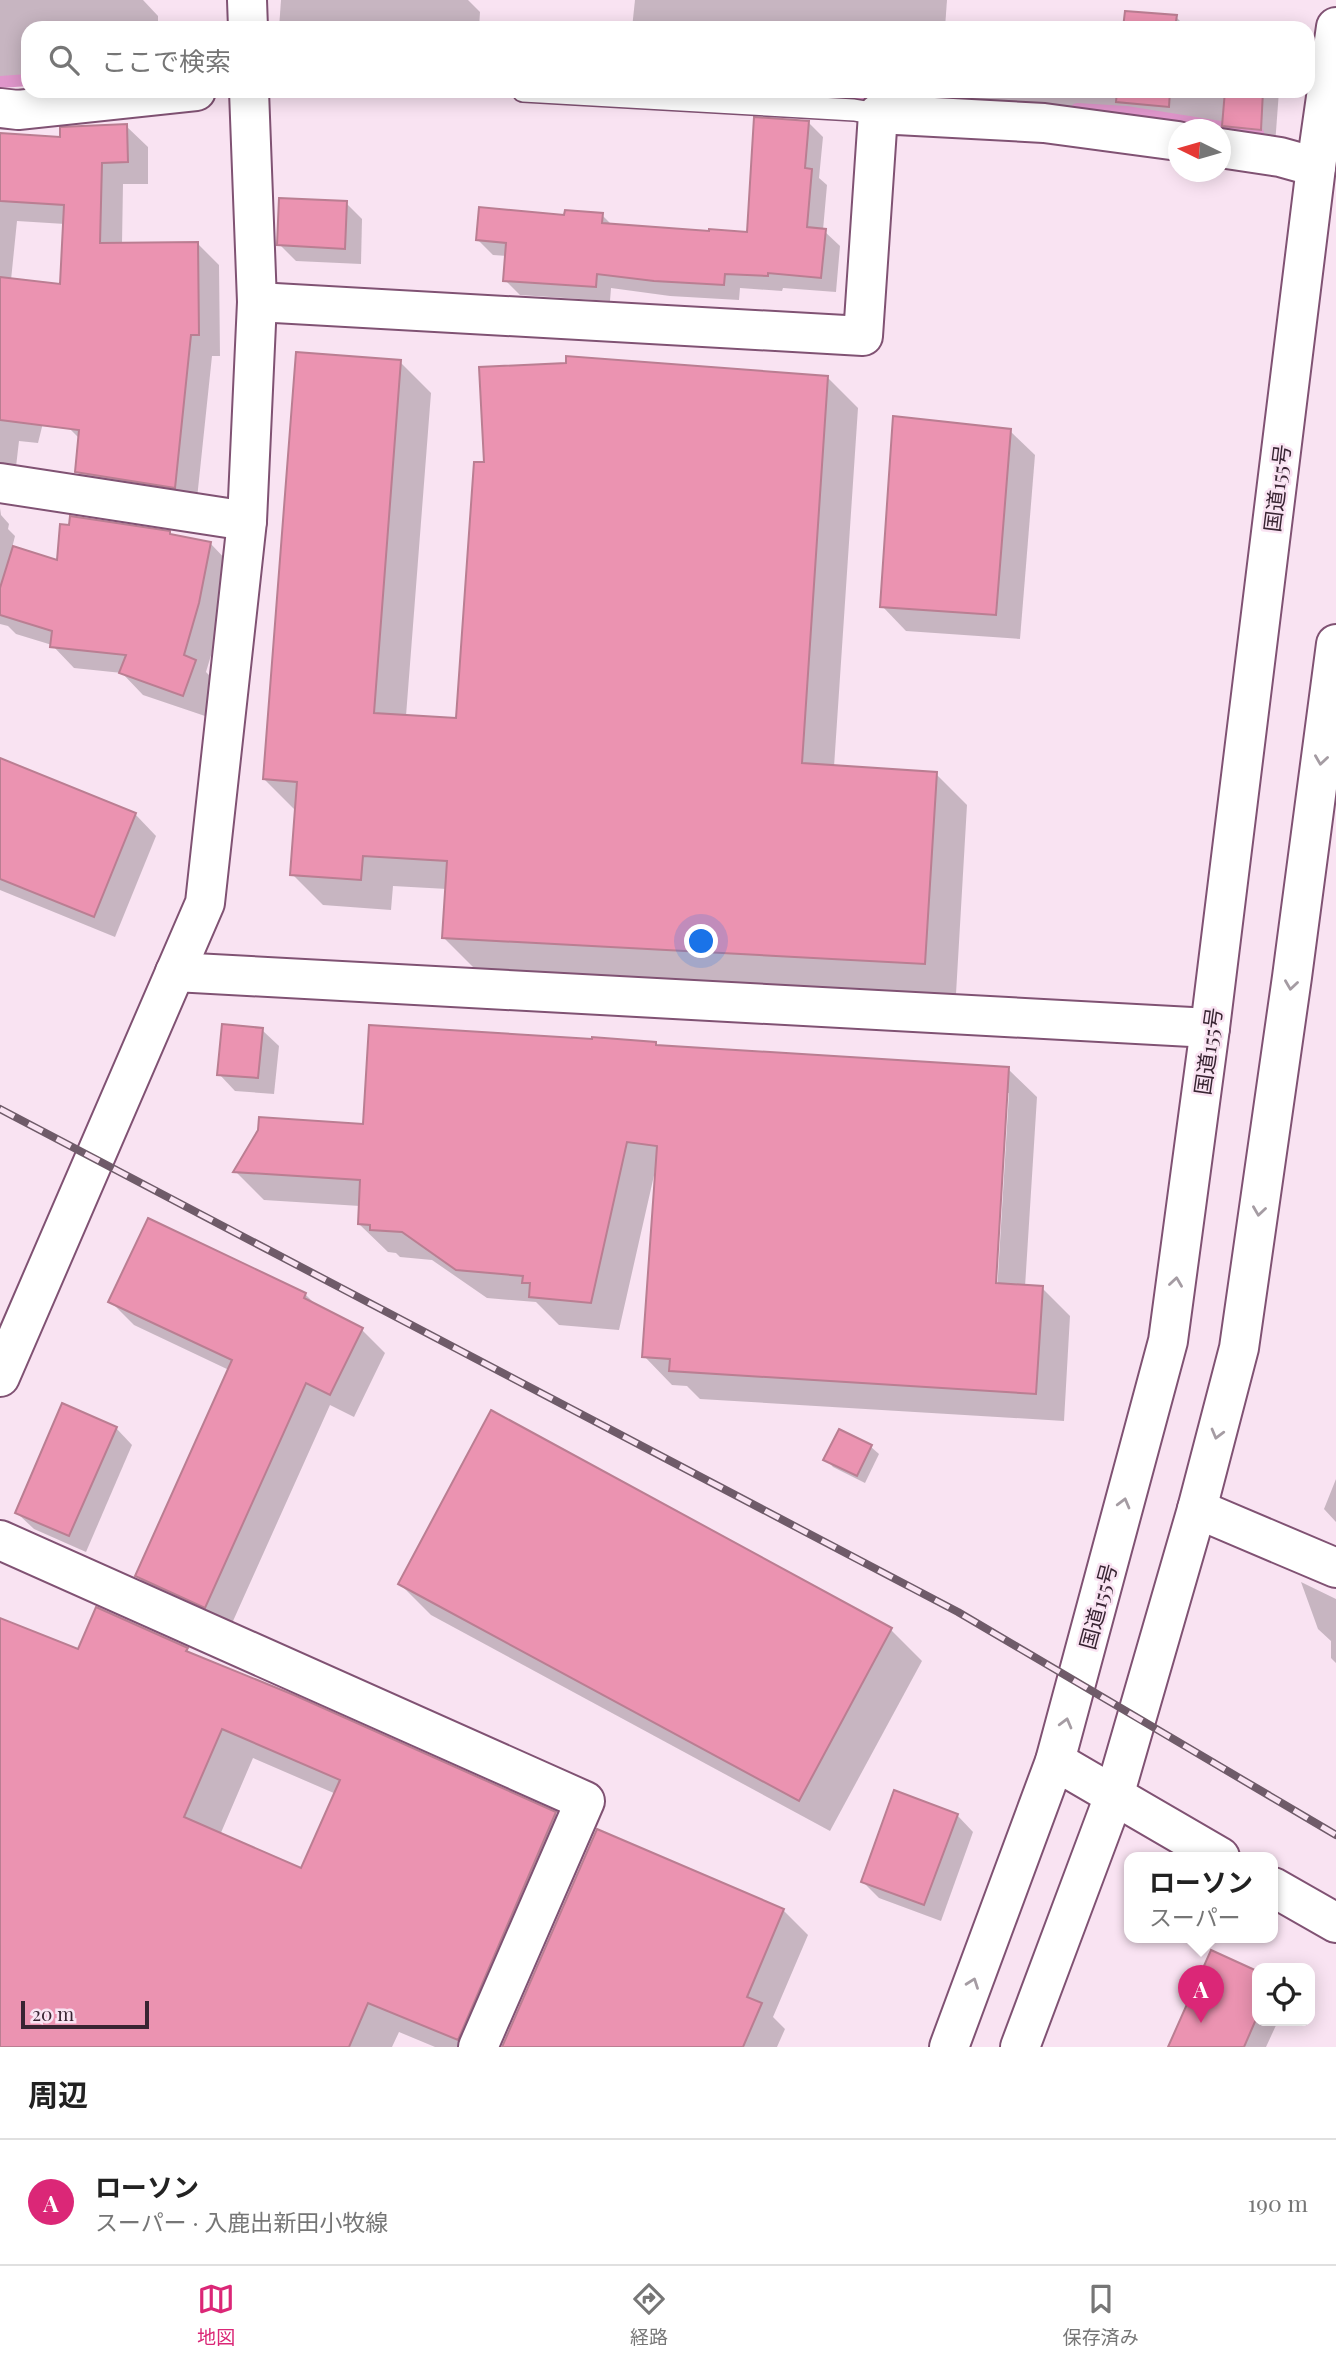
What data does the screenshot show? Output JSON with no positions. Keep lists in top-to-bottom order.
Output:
{
  "streets": {
    "main road": ["国道155号"]
  },
  "scale_bar": "20 m",
  "north": "left",
  "page": {
    "search": "ここで検索",
    "popup": ["ローソン", "スーパー"],
    "pins": "A",
    "scale": "20 m",
    "heading": "周辺",
    "list": [
      {
        "mark": "A",
        "name": "ローソン",
        "note": "スーパー · 入鹿出新田小牧線",
        "value": "190 m"
      }
    ],
    "nav": ["地図", "経路", "保存済み"]
  }
}
